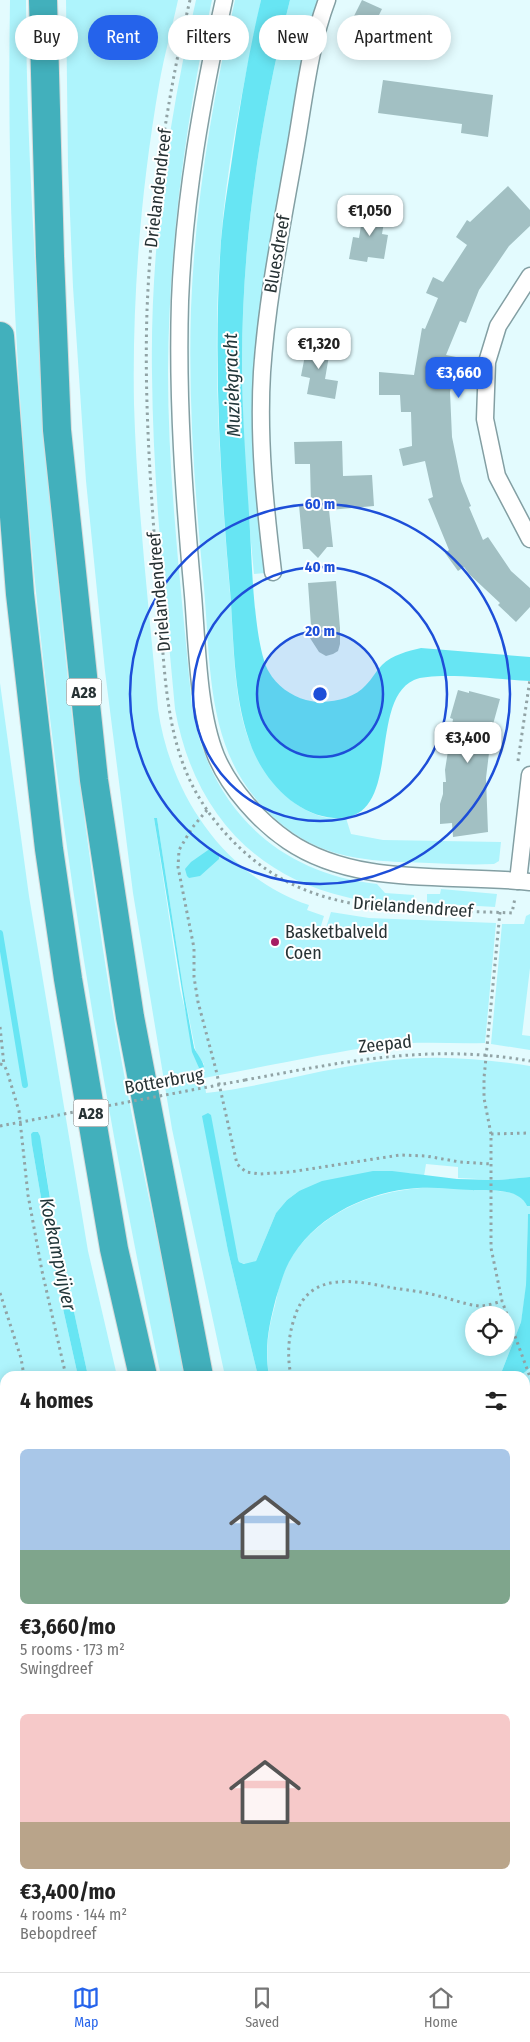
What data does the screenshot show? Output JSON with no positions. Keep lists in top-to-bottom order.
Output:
{
  "streets": {
    "highway": ["A28"],
    "street": ["Drielandendreef", "Bluesdreef"],
    "path": ["Zeepad", "Botterbrug"]
  },
  "crossings": [
    ["Zeepad", "Botterbrug"]
  ],
  "water": ["Muziekgracht", "Koekampvijver"],
  "places": ["Basketbalveld Coen"],
  "page": {
    "chip": [
      "Buy",
      "Rent",
      "Filters",
      "New",
      "Apartment"
    ],
    "price": [
      "€1,050",
      "€1,320",
      "€3,660",
      "€3,400"
    ],
    "heading": "4 homes",
    "list": [
      {
        "name": "€3,660/mo",
        "note": "5 rooms · 173 m² · Swingdreef"
      },
      {
        "name": "€3,400/mo",
        "note": "4 rooms · 144 m² · Bebopdreef"
      }
    ],
    "tabs": ["Map", "Saved", "Home"]
  },
  "rings": ["60 m", "40 m", "20 m"]
}
